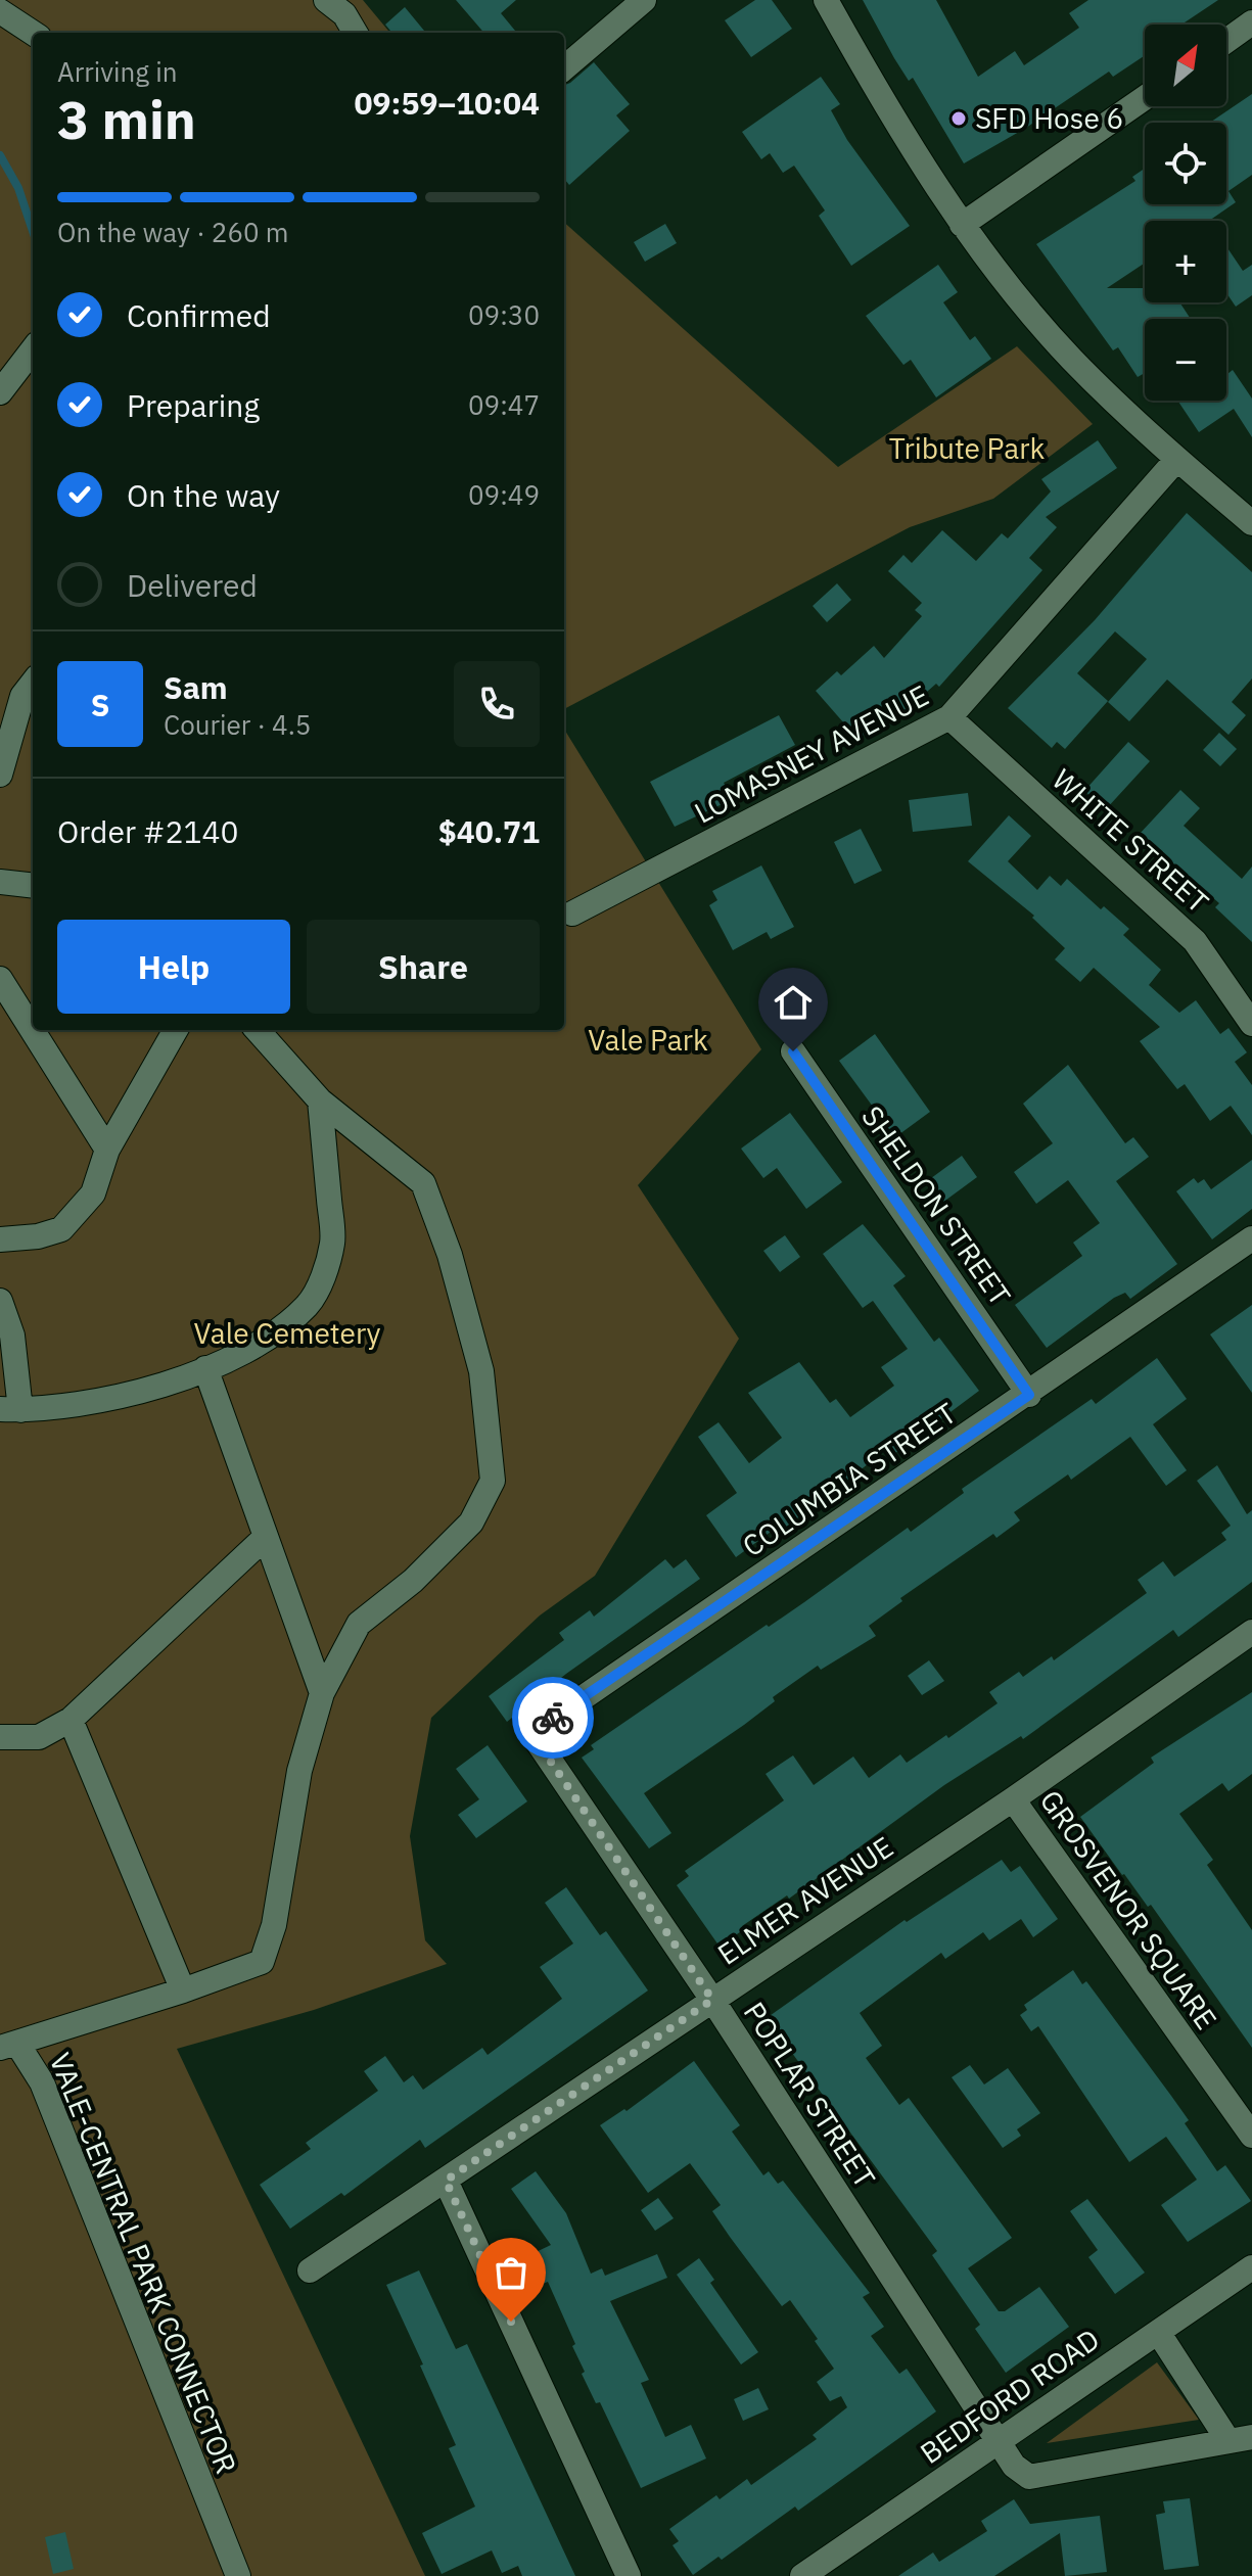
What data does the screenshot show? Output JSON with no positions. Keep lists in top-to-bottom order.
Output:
{
  "streets": {
    "street": [
      "LOMASNEY AVENUE",
      "WHITE STREET",
      "SHELDON STREET",
      "COLUMBIA STREET",
      "ELMER AVENUE",
      "GROSVENOR SQUARE",
      "POPLAR STREET",
      "VALE-CENTRAL PARK CONNECTOR",
      "BEDFORD ROAD"
    ]
  },
  "crossings": [
    ["LOMASNEY AVENUE", "WHITE STREET"],
    ["SHELDON STREET", "COLUMBIA STREET"],
    ["COLUMBIA STREET", "POPLAR STREET"],
    ["ELMER AVENUE", "GROSVENOR SQUARE"],
    ["ELMER AVENUE", "POPLAR STREET"],
    ["POPLAR STREET", "BEDFORD ROAD"]
  ],
  "parks": ["Tribute Park", "Vale Park", "Vale Cemetery"],
  "places": ["SFD Hose 6"],
  "north": "top right",
  "page": {
    "map_buttons": ["+", "−"],
    "heading": ["3 min", "Arriving in", "09:59–10:04"],
    "panel": [
      "Sam",
      "Courier · 4.5",
      "Order #2140",
      "$40.71"
    ],
    "bar": "On the way · 260 m",
    "list": [
      ["Confirmed", "09:30"],
      ["Preparing", "09:47"],
      ["On the way", "09:49"],
      "Delivered"
    ],
    "round": "S",
    "buttons": ["Help", "Share"]
  }
}
